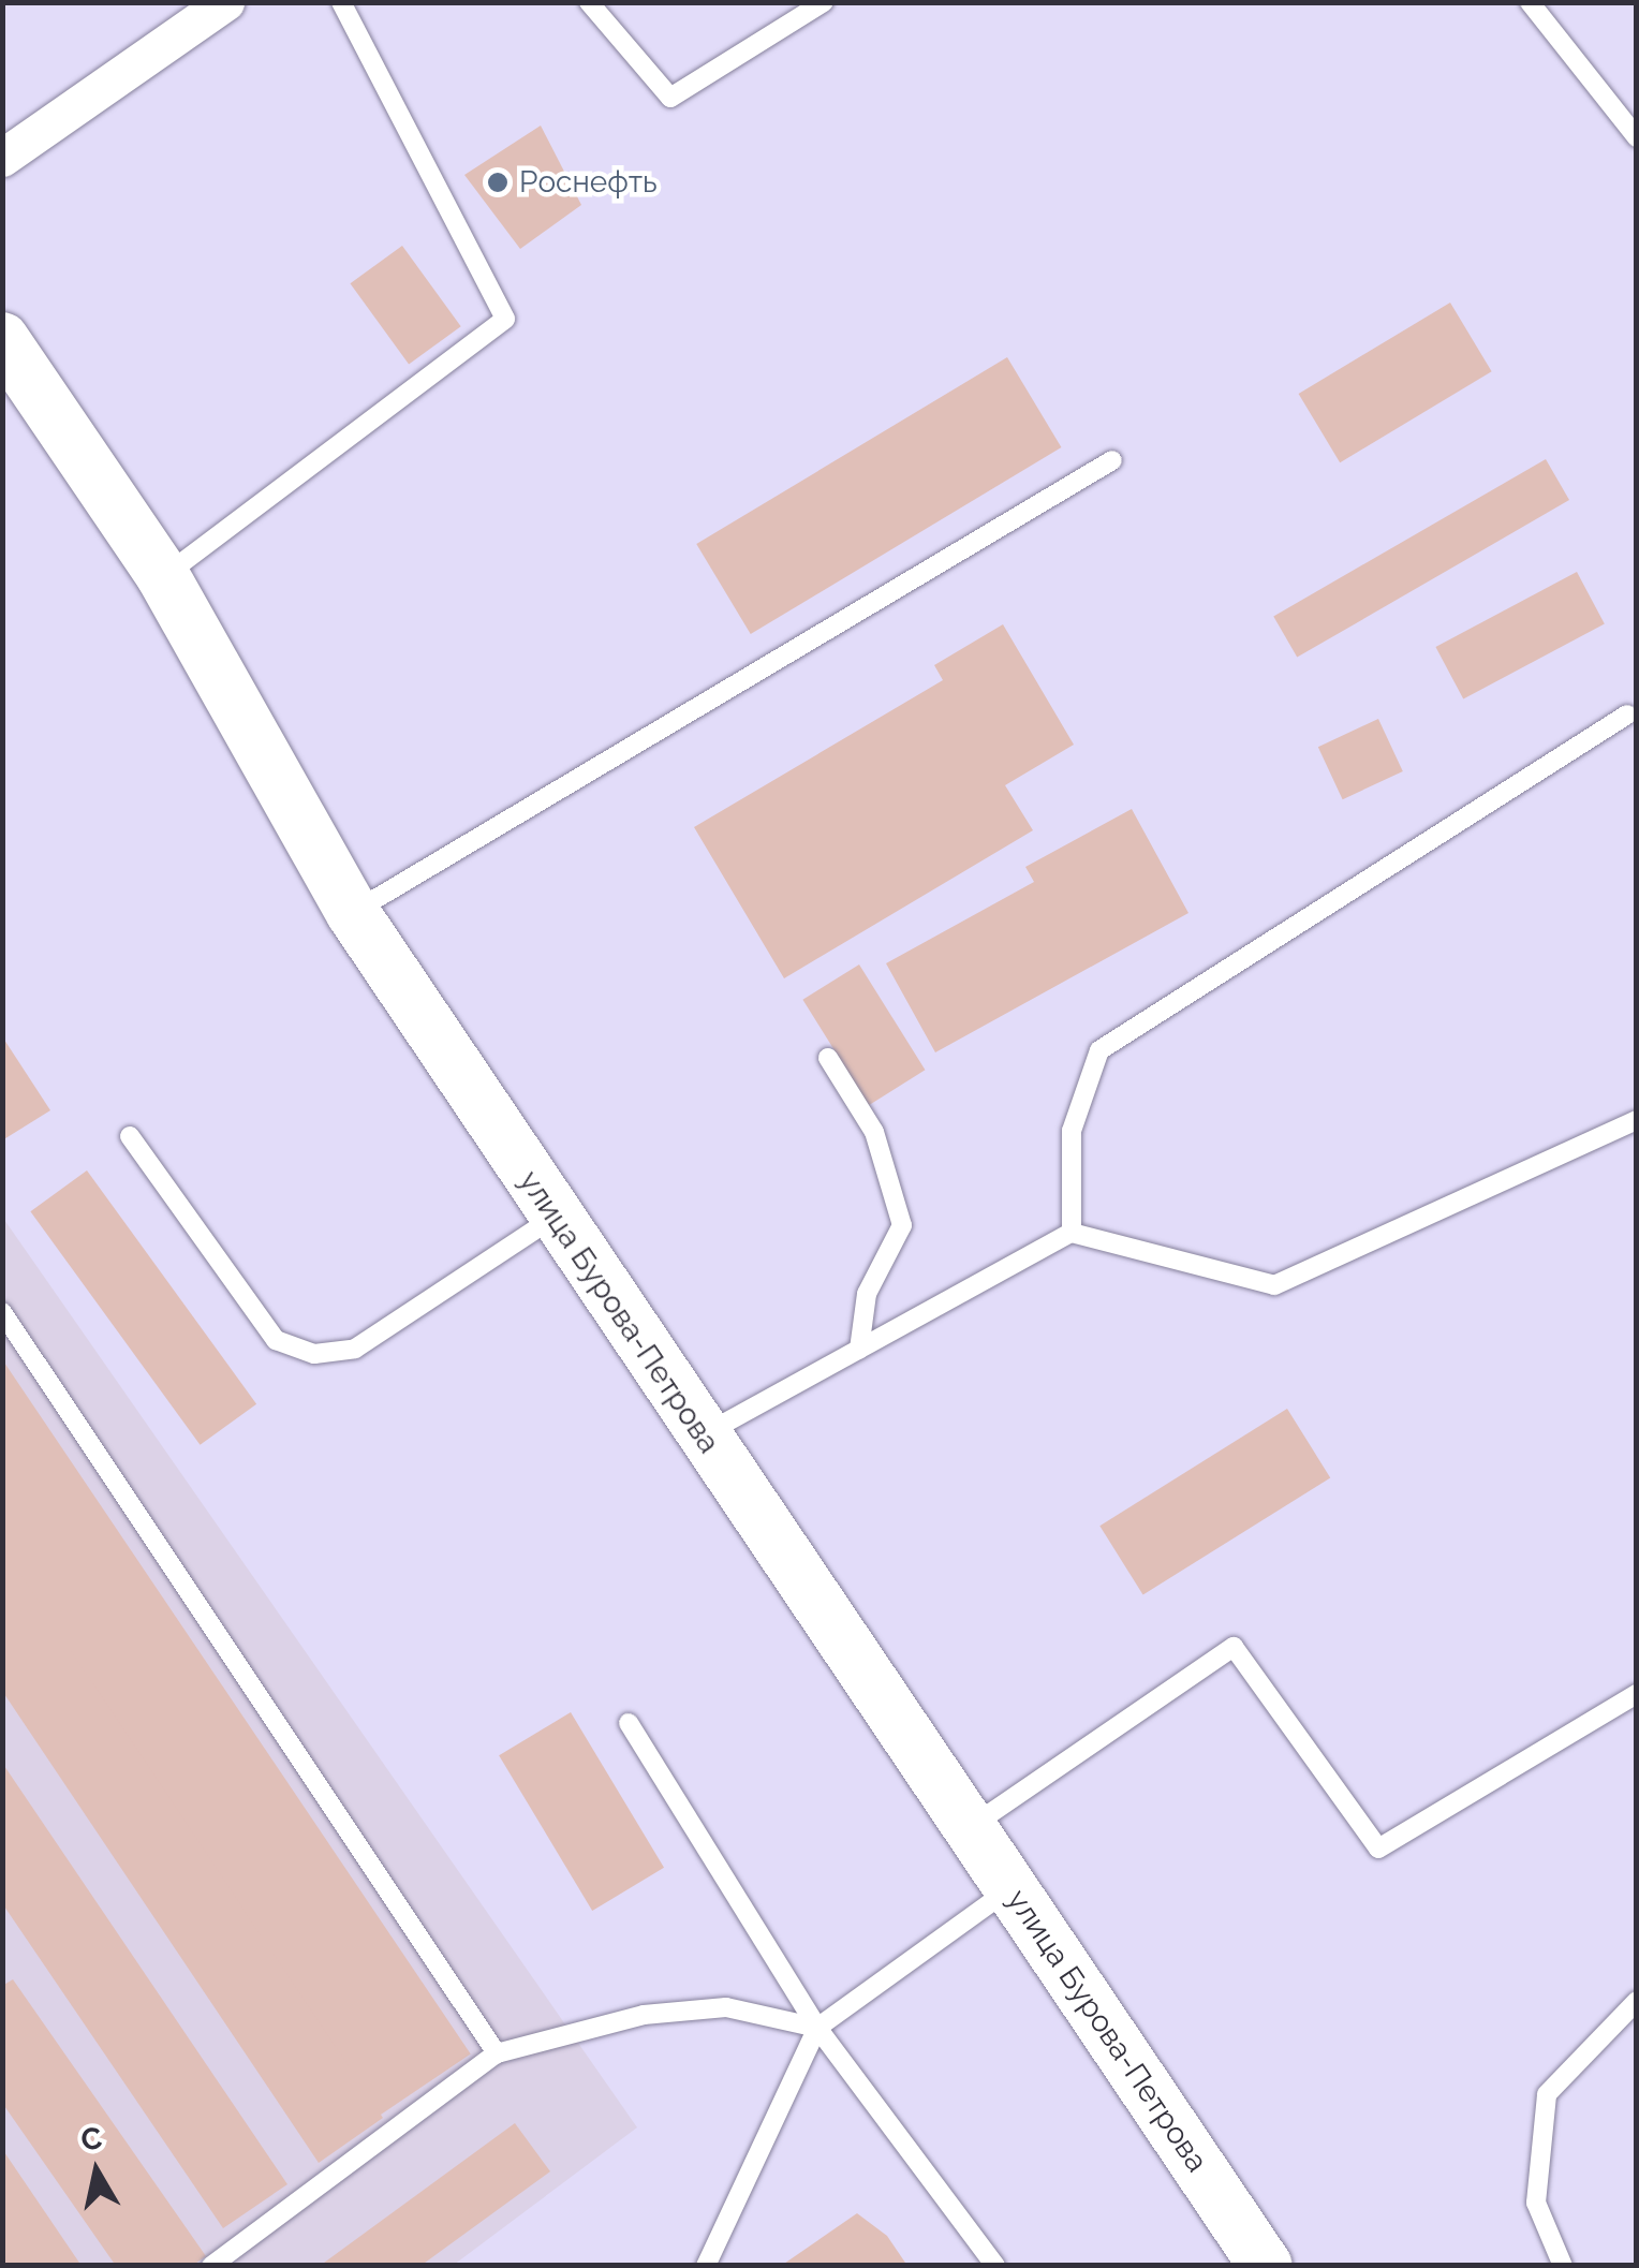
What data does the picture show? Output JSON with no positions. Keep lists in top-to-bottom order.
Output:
{
  "streets": {
    "main road": ["улица Бурова-Петрова"]
  },
  "places": ["Роснефть"],
  "north": "top"
}
